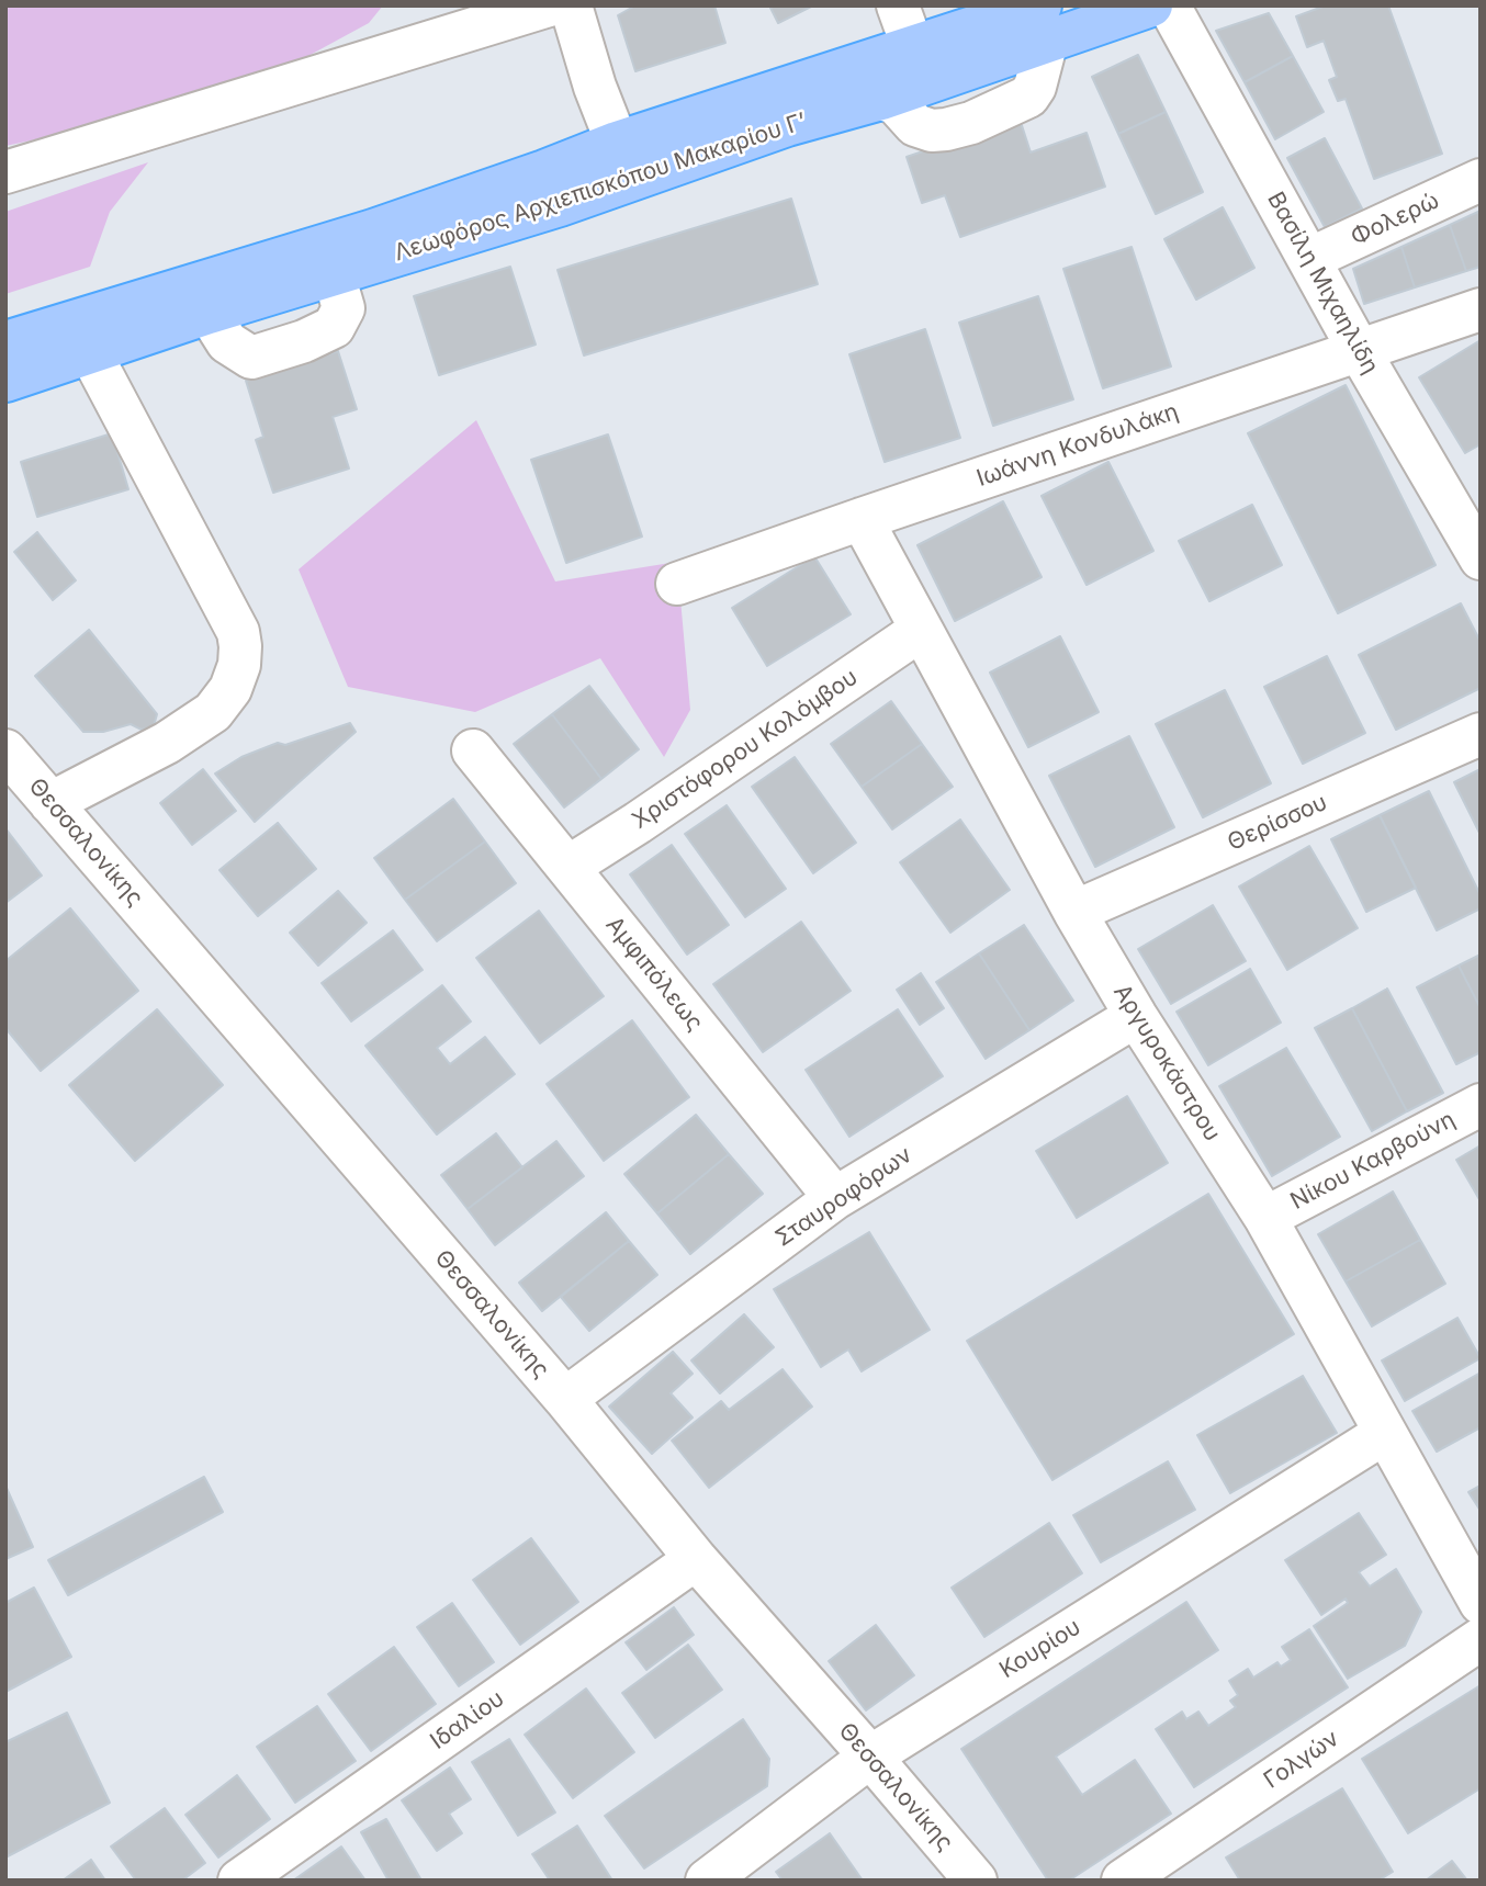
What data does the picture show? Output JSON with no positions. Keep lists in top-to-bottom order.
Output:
{
  "streets": {
    "main road": ["Λεωφόρος Αρχιεπισκόπου Μακαρίου Γ’"],
    "street": [
      "Φολερώ",
      "Βασίλη Μιχαηλίδη",
      "Ιωάννη Κονδυλάκη",
      "Χριστόφορου Κολόμβου",
      "Θερίσσου",
      "Θεσσαλονίκης",
      "Αμφιπόλεως",
      "Αργυροκάστρου",
      "Νίκου Καρβούνη",
      "Σταυροφόρων",
      "Κουρίου",
      "Ιδαλίου",
      "Γολγών"
    ]
  },
  "crossings": [
    ["Φολερώ", "Βασίλη Μιχαηλίδη"],
    ["Βασίλη Μιχαηλίδη", "Ιωάννη Κονδυλάκη"],
    ["Ιωάννη Κονδυλάκη", "Αργυροκάστρου"],
    ["Χριστόφορου Κολόμβου", "Αμφιπόλεως"],
    ["Χριστόφορου Κολόμβου", "Αργυροκάστρου"],
    ["Θερίσσου", "Αργυροκάστρου"],
    ["Θεσσαλονίκης", "Σταυροφόρων"],
    ["Θεσσαλονίκης", "Κουρίου"],
    ["Θεσσαλονίκης", "Ιδαλίου"],
    ["Αμφιπόλεως", "Σταυροφόρων"],
    ["Αργυροκάστρου", "Νίκου Καρβούνη"],
    ["Αργυροκάστρου", "Σταυροφόρων"],
    ["Αργυροκάστρου", "Κουρίου"]
  ]
}
